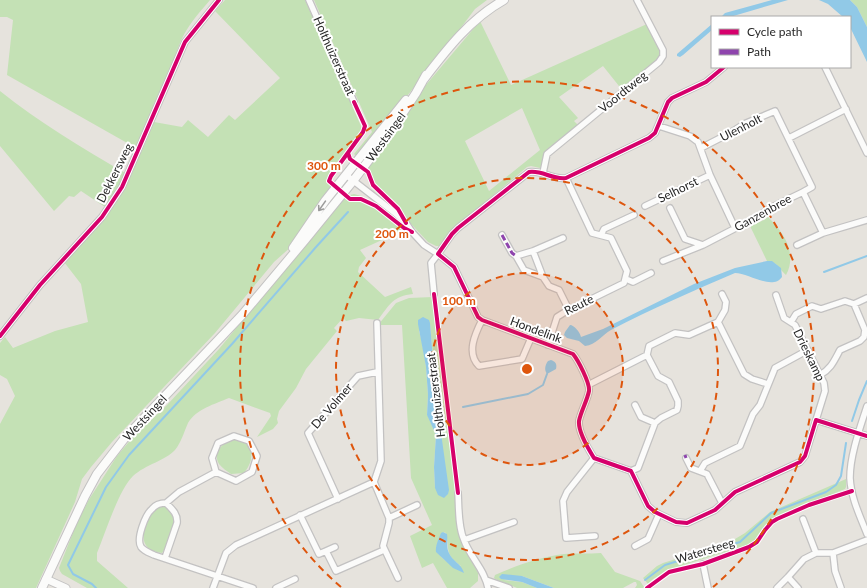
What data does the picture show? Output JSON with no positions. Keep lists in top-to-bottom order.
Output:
{
  "streets": {
    "main road": ["Westsingel"],
    "street": [
      "Holthuizerstraat",
      "Voordtweg",
      "Ulenholt",
      "Dekkersweg",
      "Selhorst",
      "Ganzenbree",
      "Reute",
      "Hondelink",
      "Drieskamp",
      "De Volmer"
    ],
    "cycle path": ["Watersteeg"]
  },
  "crossings": [
    ["Ulenholt", "Selhorst"],
    ["Ulenholt", "Ganzenbree"],
    ["Selhorst", "Ganzenbree"],
    ["Reute", "Hondelink"]
  ],
  "legend": ["Cycle path", "Path"],
  "rings": ["300 m", "200 m", "100 m"]
}
